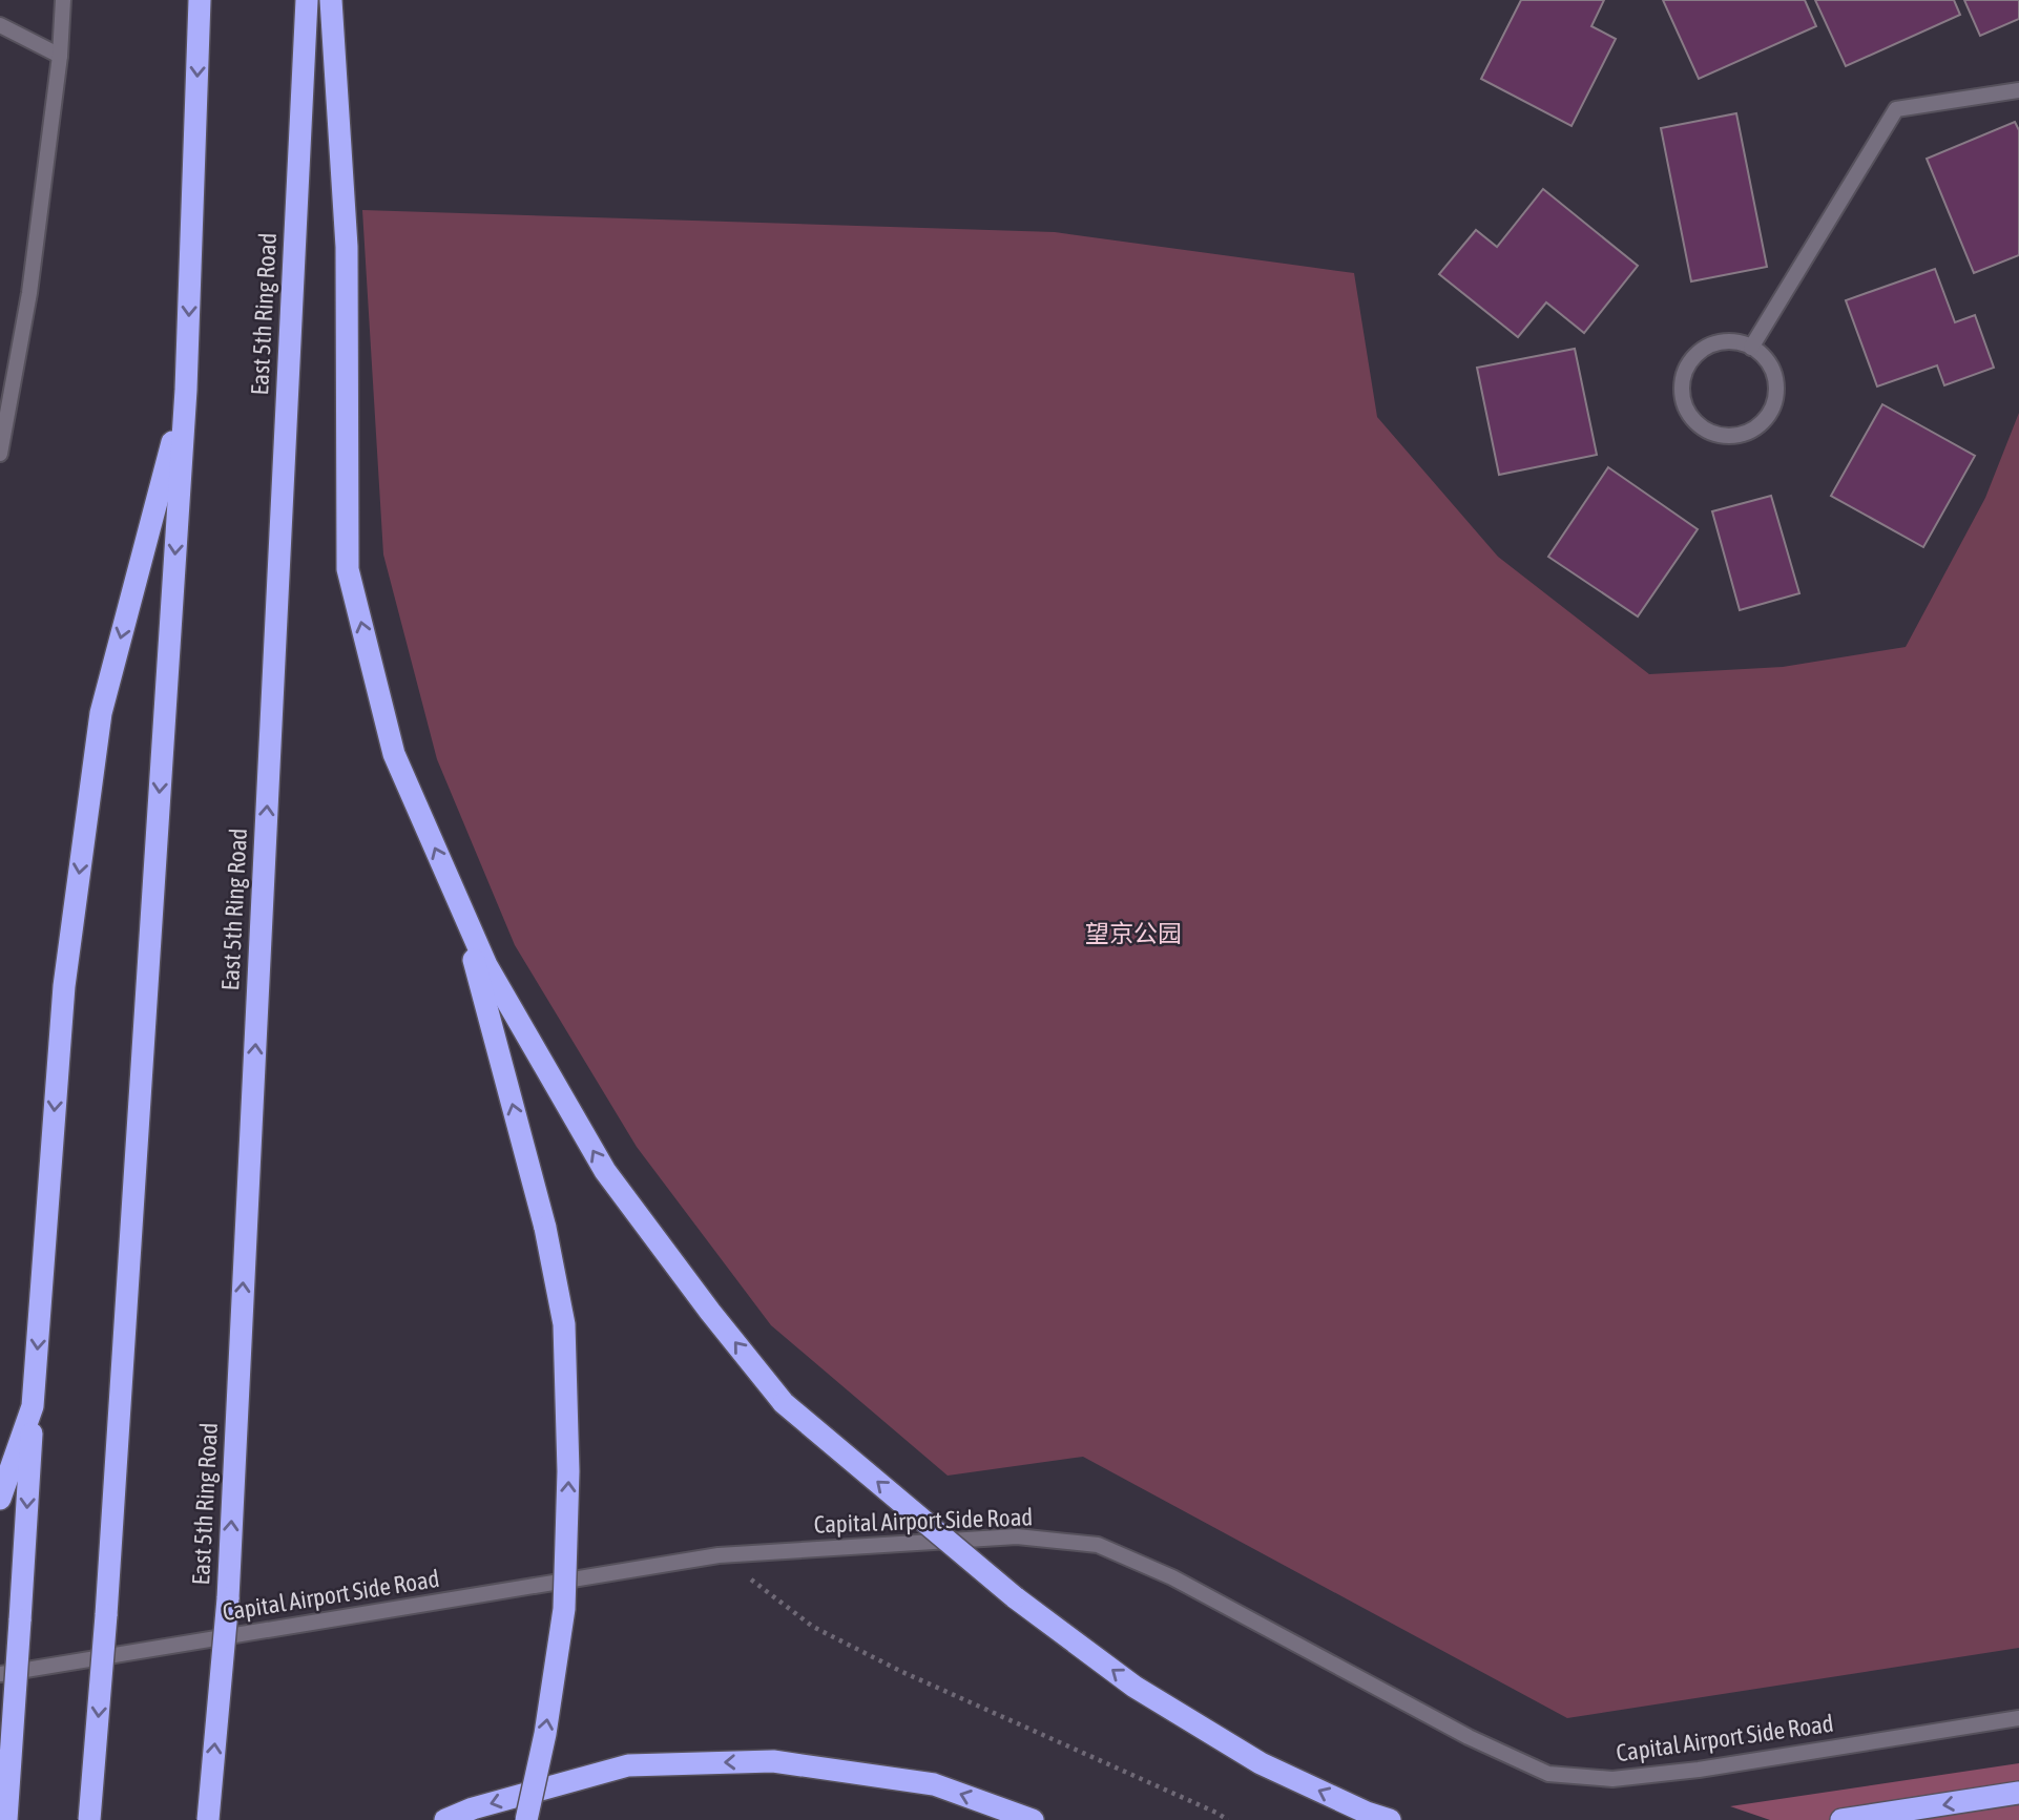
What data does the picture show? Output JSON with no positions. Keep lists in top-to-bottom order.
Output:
{
  "streets": {
    "highway": ["East 5th Ring Road"],
    "street": ["Capital Airport Side Road"]
  },
  "parks": ["望京公园"]
}
